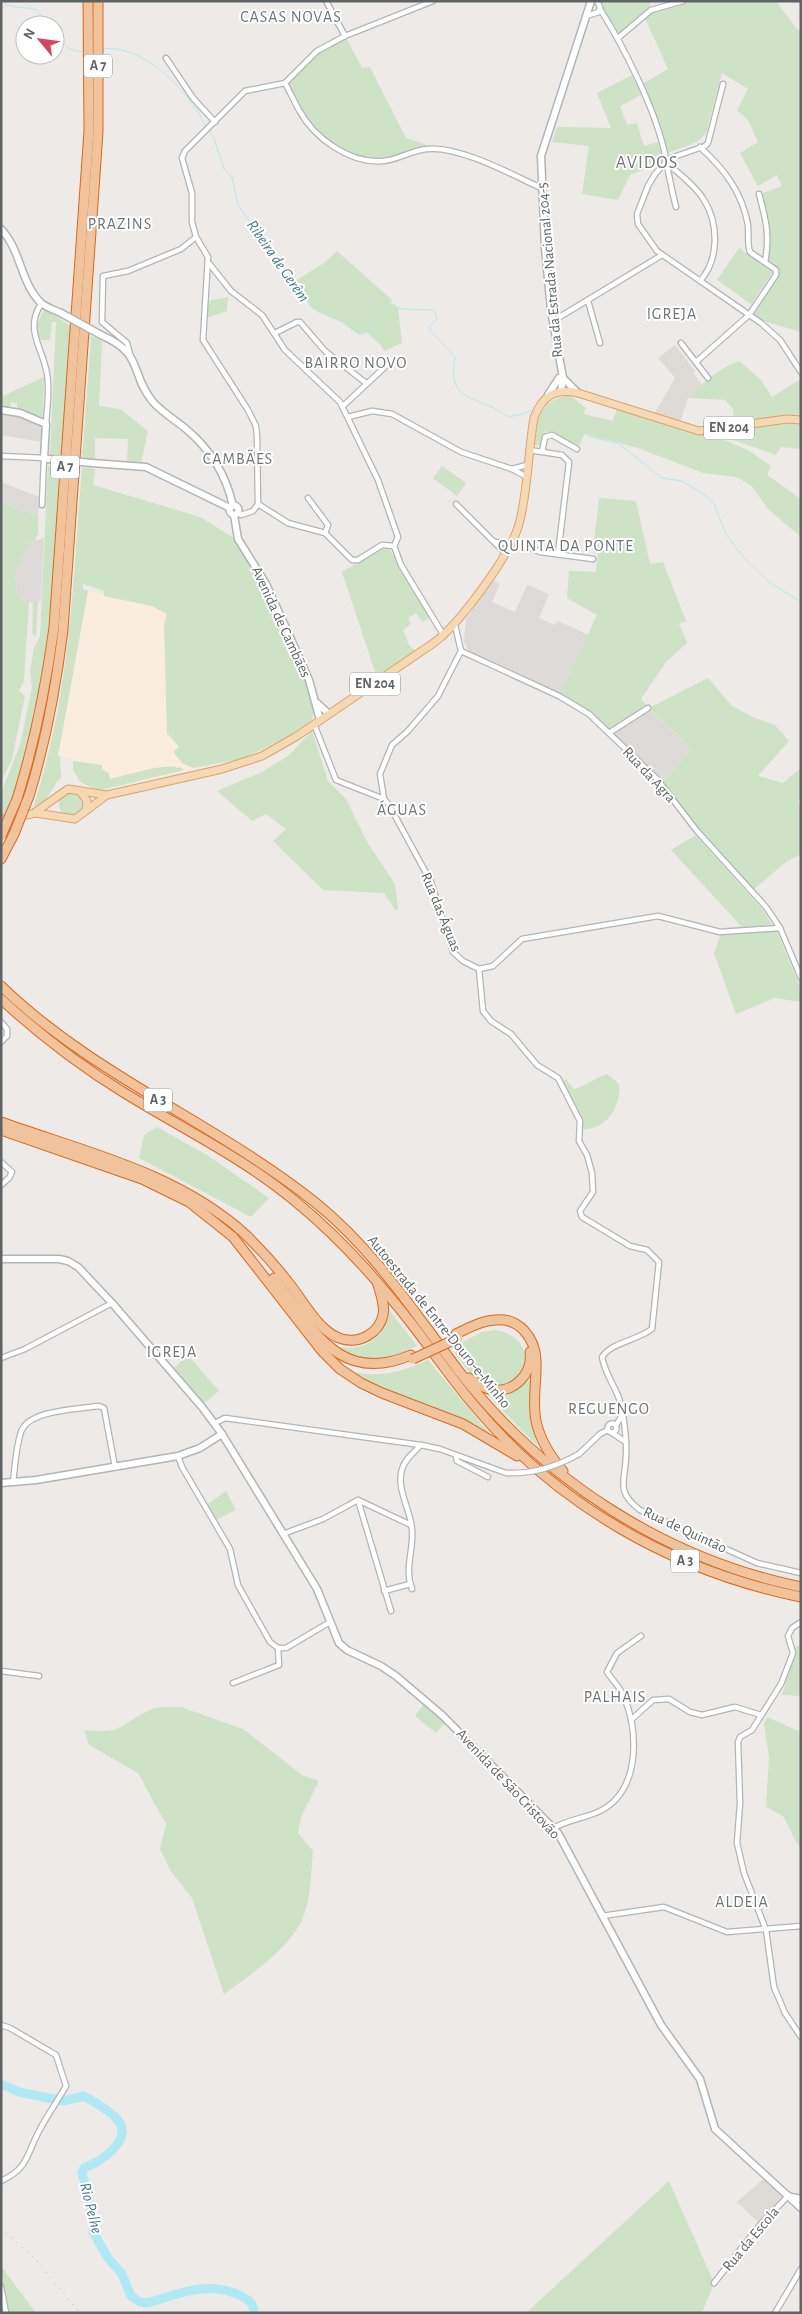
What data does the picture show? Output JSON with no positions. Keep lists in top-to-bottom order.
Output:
{
  "streets": {
    "highway": ["A 7", "A 3", "Autoestrada de Entre-Douro-e-Minho"],
    "main road": ["EN 204"],
    "street": [
      "Rua da Estrada Nacional 204-5",
      "Avenida de Cambães",
      "Rua da Agra",
      "Rua das Águas",
      "Rua de Quintão",
      "Avenida de São Cristovão",
      "Rua da Escola"
    ]
  },
  "crossings": [
    ["EN 204", "Avenida de Cambães"],
    ["Rua das Águas", "Rua de Quintão"],
    ["Avenida de São Cristovão", "Rua da Escola"]
  ],
  "districts": [
    "CASAS NOVAS",
    "AVIDOS",
    "PRAZINS",
    "IGREJA",
    "BAIRRO NOVO",
    "CAMBÃES",
    "QUINTA DA PONTE",
    "ÁGUAS",
    "IGREJA",
    "REGUENGO",
    "PALHAIS",
    "ALDEIA"
  ],
  "water": ["Ribeira de Gerêm", "Rio Pelhe"],
  "north": "top left"
}
